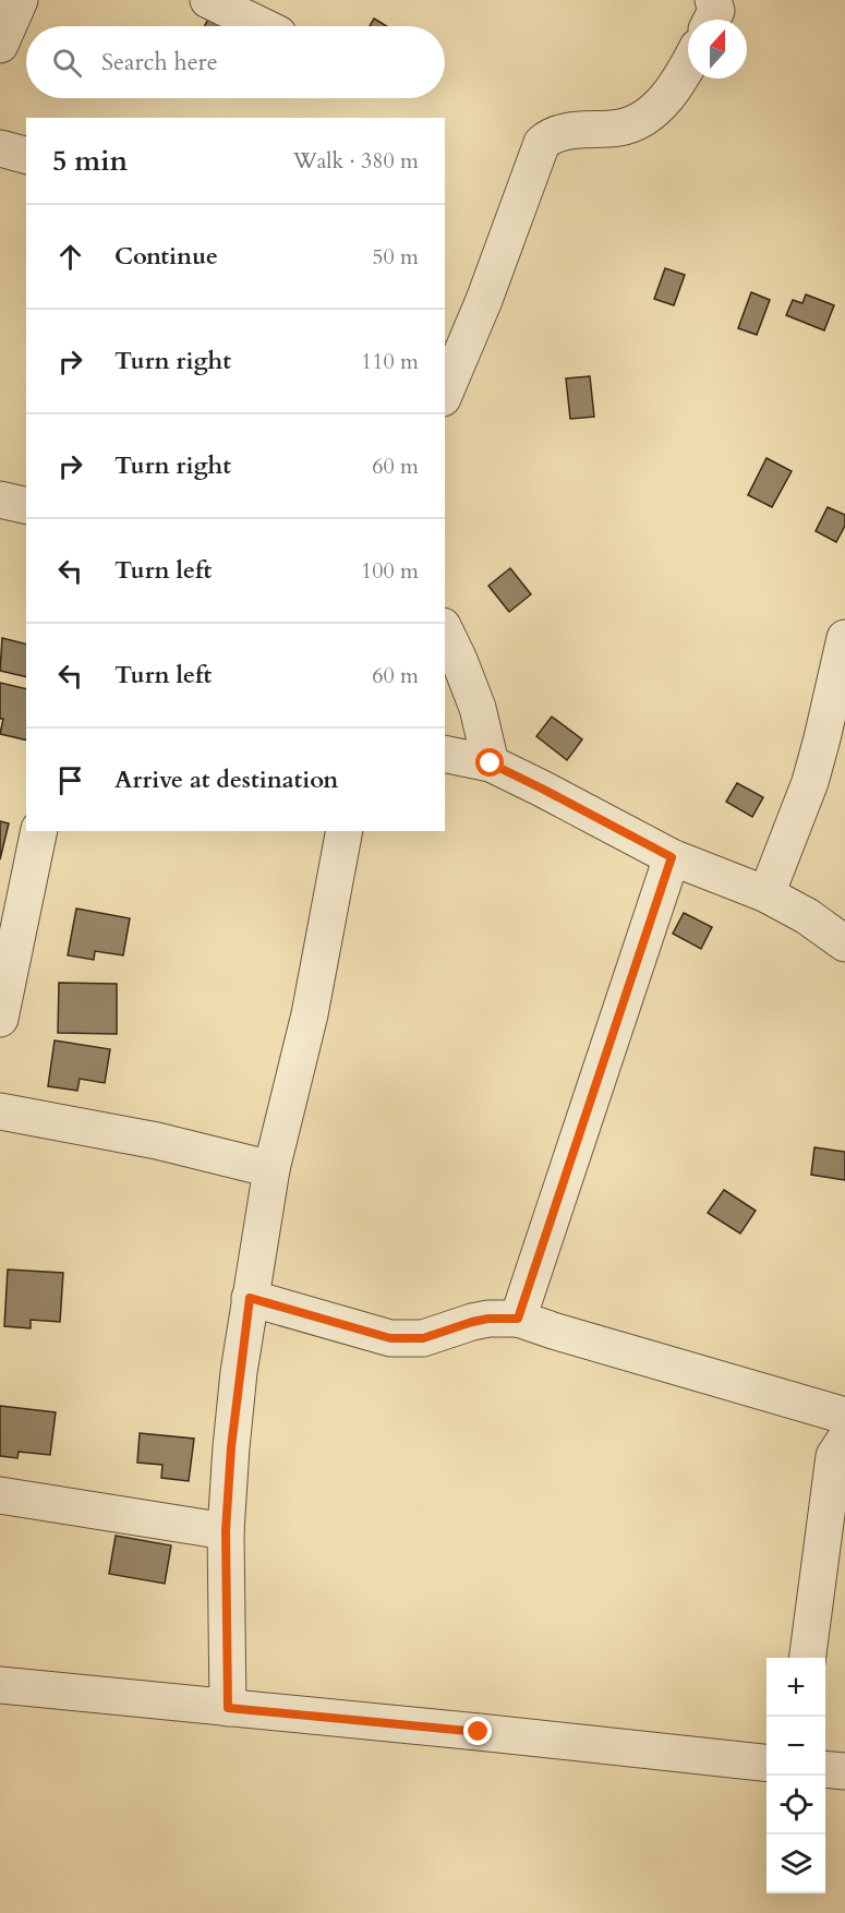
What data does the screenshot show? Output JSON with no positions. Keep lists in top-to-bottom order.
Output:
{
  "north": "top",
  "page": {
    "search": "Search here",
    "heading": ["5 min", "Walk · 380 m"],
    "list": [
      ["Continue", "50 m"],
      ["Turn right", "110 m"],
      ["Turn right", "60 m"],
      ["Turn left", "100 m"],
      ["Turn left", "60 m"],
      "Arrive at destination"
    ],
    "map_buttons": ["+", "−"]
  }
}
